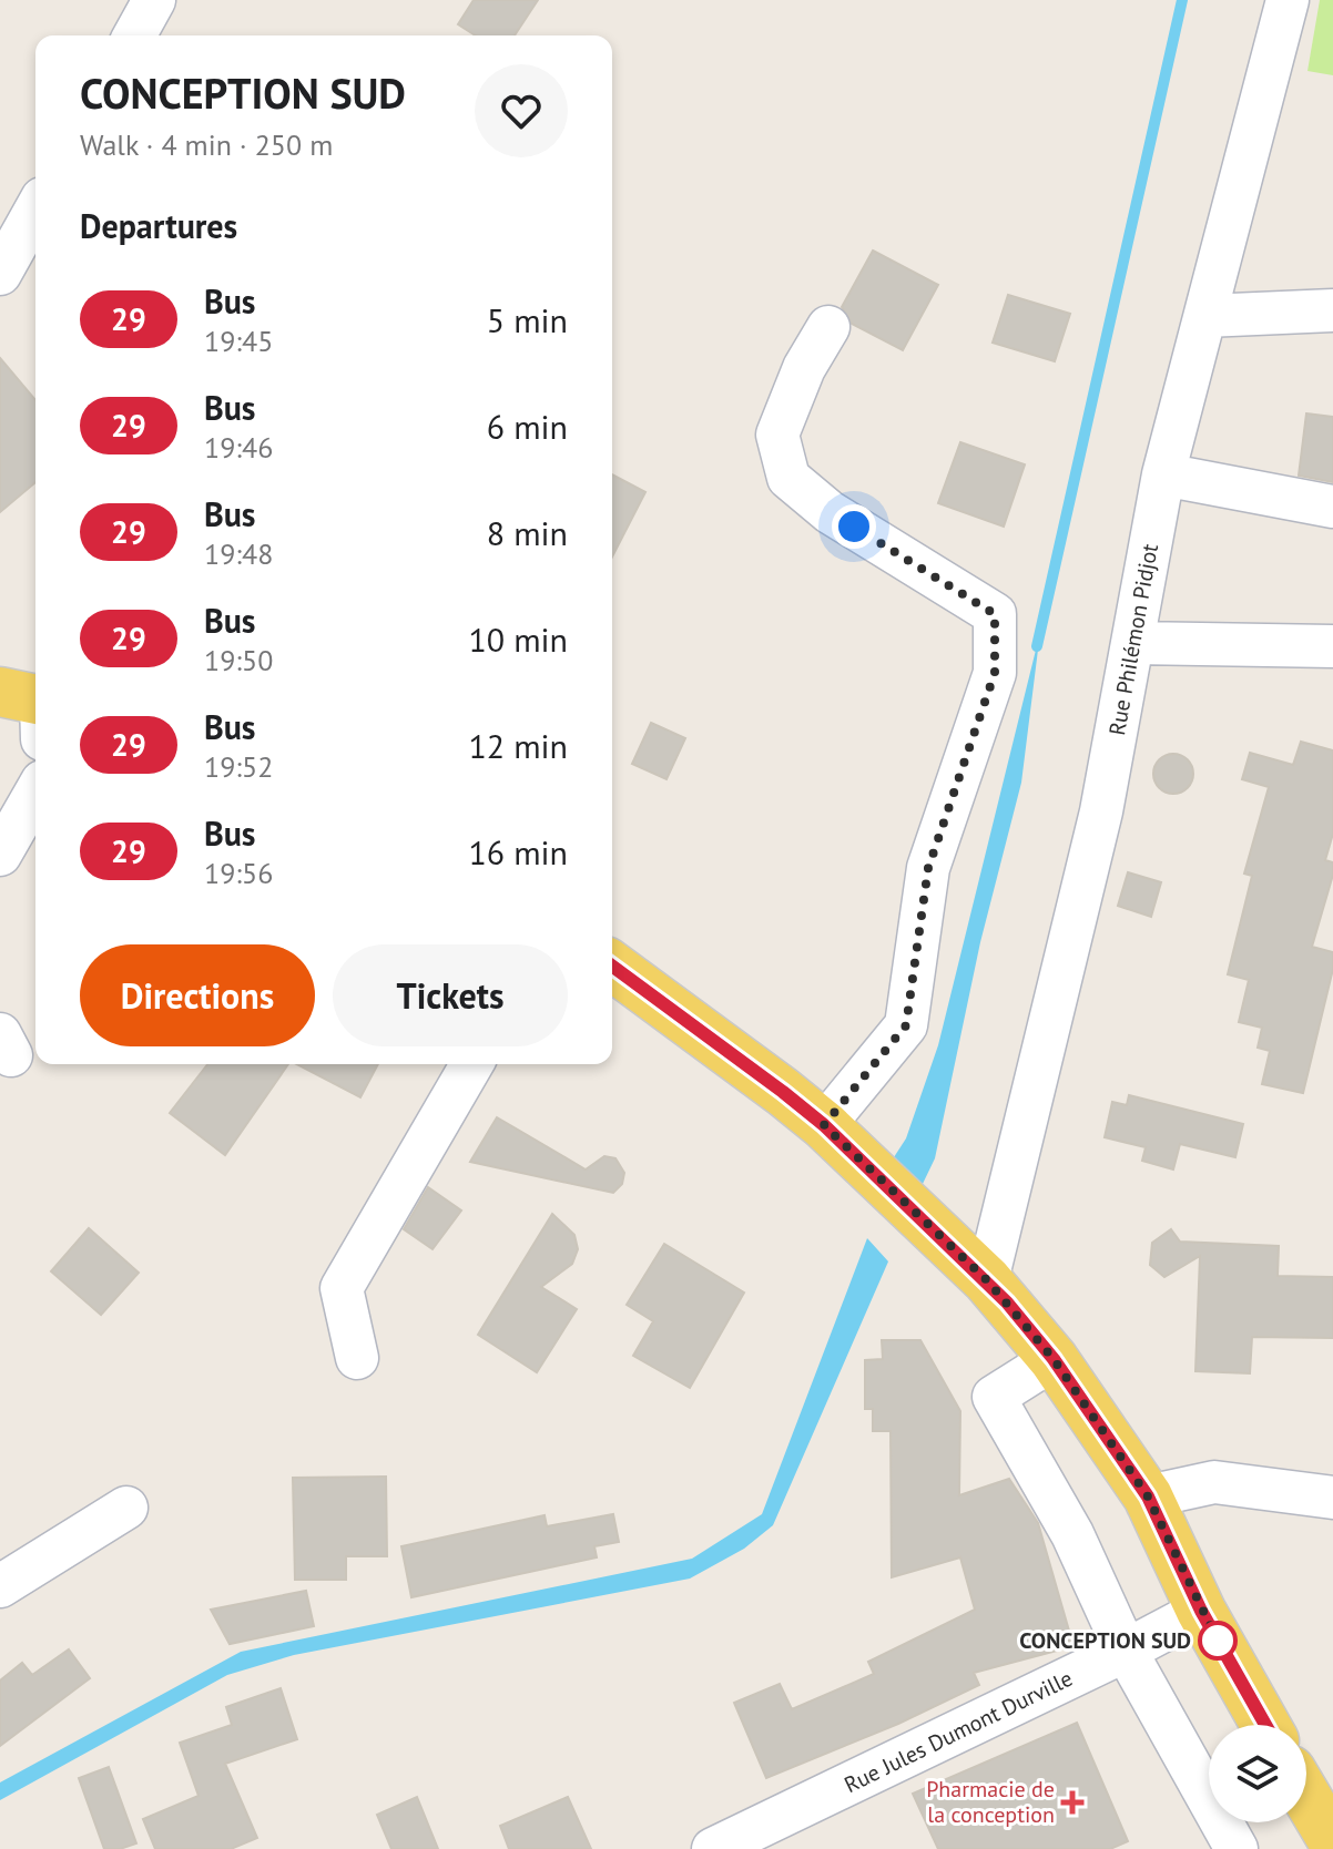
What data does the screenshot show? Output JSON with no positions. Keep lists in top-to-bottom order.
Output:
{
  "streets": {
    "street": ["Rue Philémon Pidjot", "Rue Jules Dumont Durville"]
  },
  "places": {
    "other": ["CONCEPTION SUD"],
    "health": ["Pharmacie de la conception"]
  },
  "lines": ["bus line 29"],
  "page": {
    "heading": [
      ["CONCEPTION SUD", "Walk · 4 min · 250 m"],
      "Departures"
    ],
    "list": [
      {
        "mark": "29",
        "name": "Bus",
        "note": "19:45",
        "value": "5 min"
      },
      {
        "mark": "29",
        "name": "Bus",
        "note": "19:46",
        "value": "6 min"
      },
      {
        "mark": "29",
        "name": "Bus",
        "note": "19:48",
        "value": "8 min"
      },
      {
        "mark": "29",
        "name": "Bus",
        "note": "19:50",
        "value": "10 min"
      },
      {
        "mark": "29",
        "name": "Bus",
        "note": "19:52",
        "value": "12 min"
      },
      {
        "mark": "29",
        "name": "Bus",
        "note": "19:56",
        "value": "16 min"
      }
    ],
    "buttons": ["Directions", "Tickets"]
  }
}
